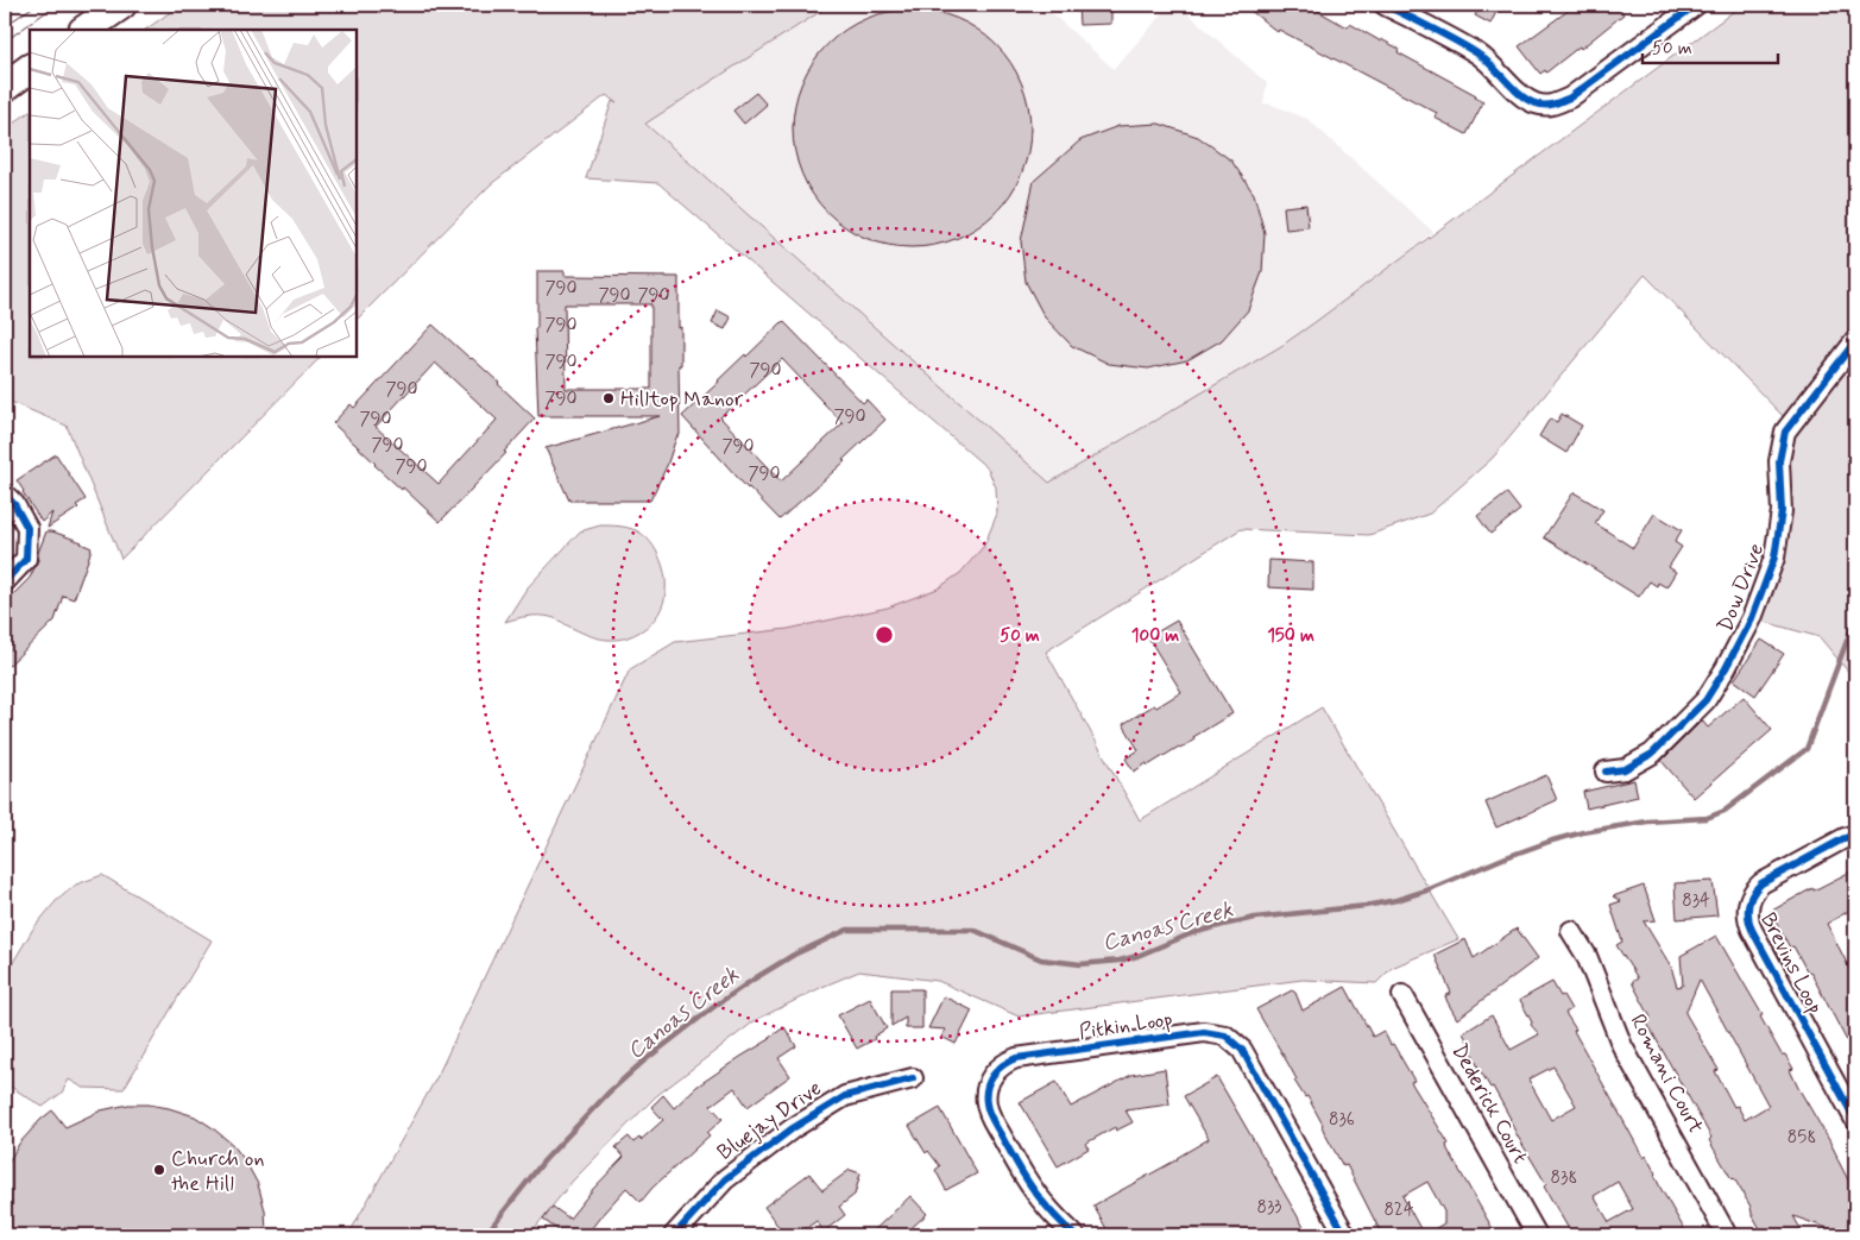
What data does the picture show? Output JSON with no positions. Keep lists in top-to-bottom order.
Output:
{
  "streets": {
    "street": [
      "Dow Drive",
      "Brevins Loop",
      "Pitkin Loop",
      "Romani Court",
      "Dederick Court",
      "Bluejay Drive"
    ]
  },
  "water": ["Canoas Creek"],
  "places": ["Hilltop Manor", "Church on the Hill"],
  "house_numbers": [
    "790",
    "790",
    "790",
    "790",
    "790",
    "790",
    "790",
    "790",
    "790",
    "790",
    "790",
    "790",
    "790",
    "790",
    "834",
    "836",
    "858",
    "838",
    "833",
    "824"
  ],
  "scale_bar": "50 m",
  "rings": ["50 m", "100 m", "150 m"]
}
